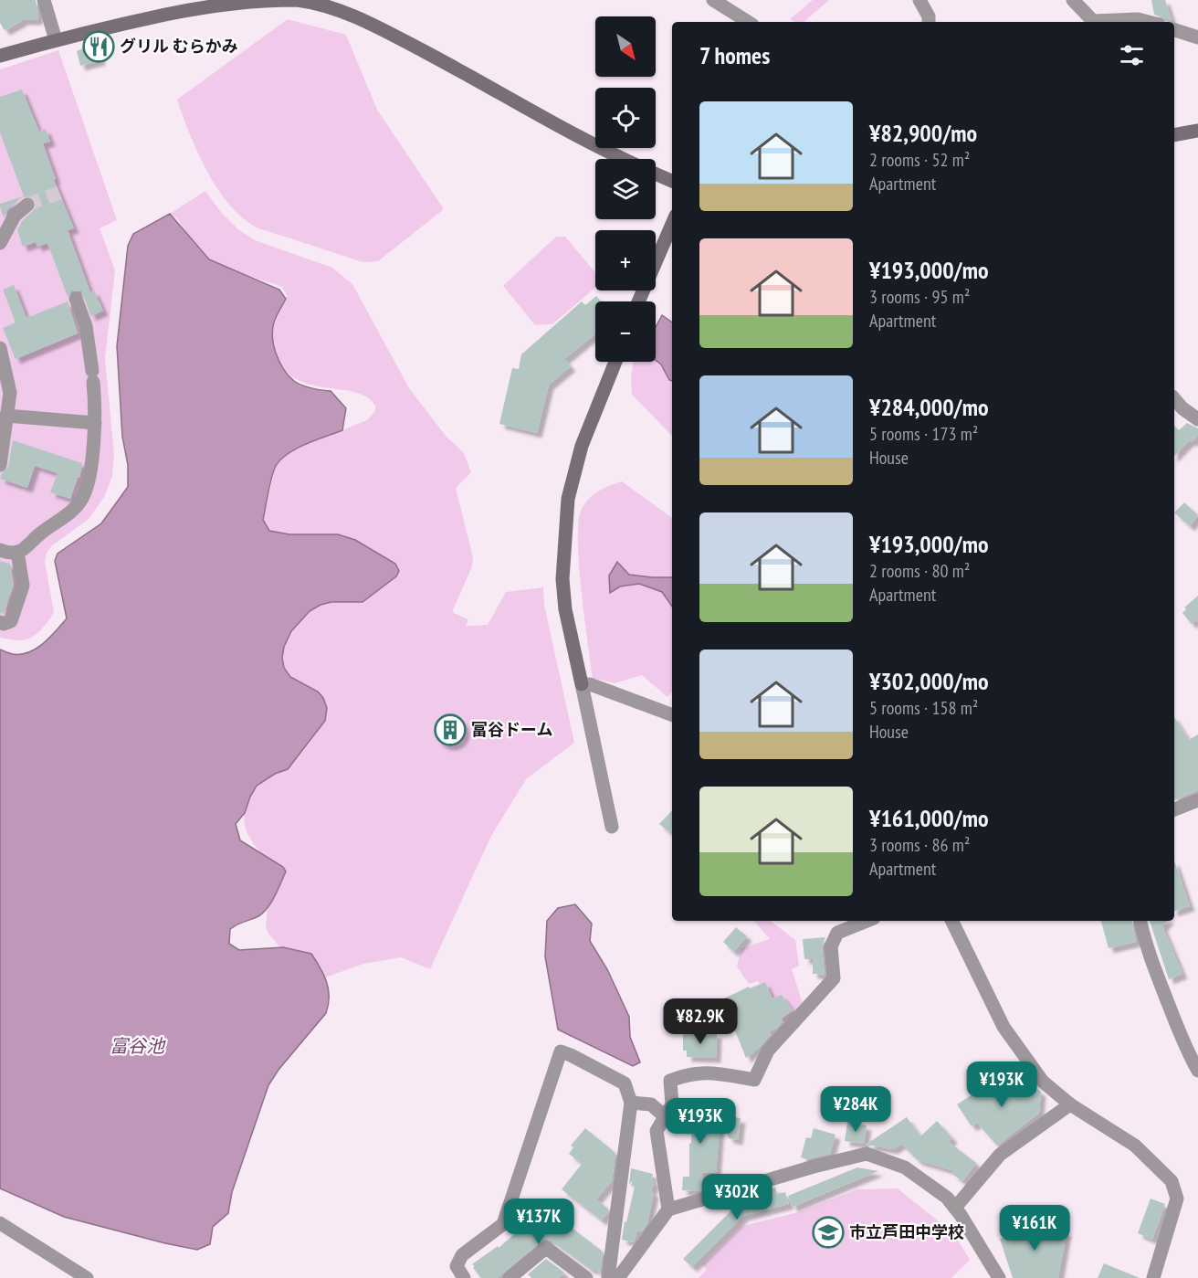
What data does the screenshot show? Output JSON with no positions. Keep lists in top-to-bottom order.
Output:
{
  "water": ["富谷池"],
  "places": {
    "restaurant": ["グリル むらかみ"],
    "building": ["富谷ドーム"],
    "school or university": ["市立芦田中学校"]
  },
  "north": "bottom right",
  "page": {
    "map_buttons": ["+", "−"],
    "heading": "7 homes",
    "list": [
      {
        "name": "¥82,900/mo",
        "note": "2 rooms · 52 m² · Apartment"
      },
      {
        "name": "¥193,000/mo",
        "note": "3 rooms · 95 m² · Apartment"
      },
      {
        "name": "¥284,000/mo",
        "note": "5 rooms · 173 m² · House"
      },
      {
        "name": "¥193,000/mo",
        "note": "2 rooms · 80 m² · Apartment"
      },
      {
        "name": "¥302,000/mo",
        "note": "5 rooms · 158 m² · House"
      },
      {
        "name": "¥161,000/mo",
        "note": "3 rooms · 86 m² · Apartment"
      }
    ],
    "price": [
      "¥82.9K",
      "¥193K",
      "¥284K",
      "¥193K",
      "¥302K",
      "¥137K",
      "¥161K"
    ]
  }
}
